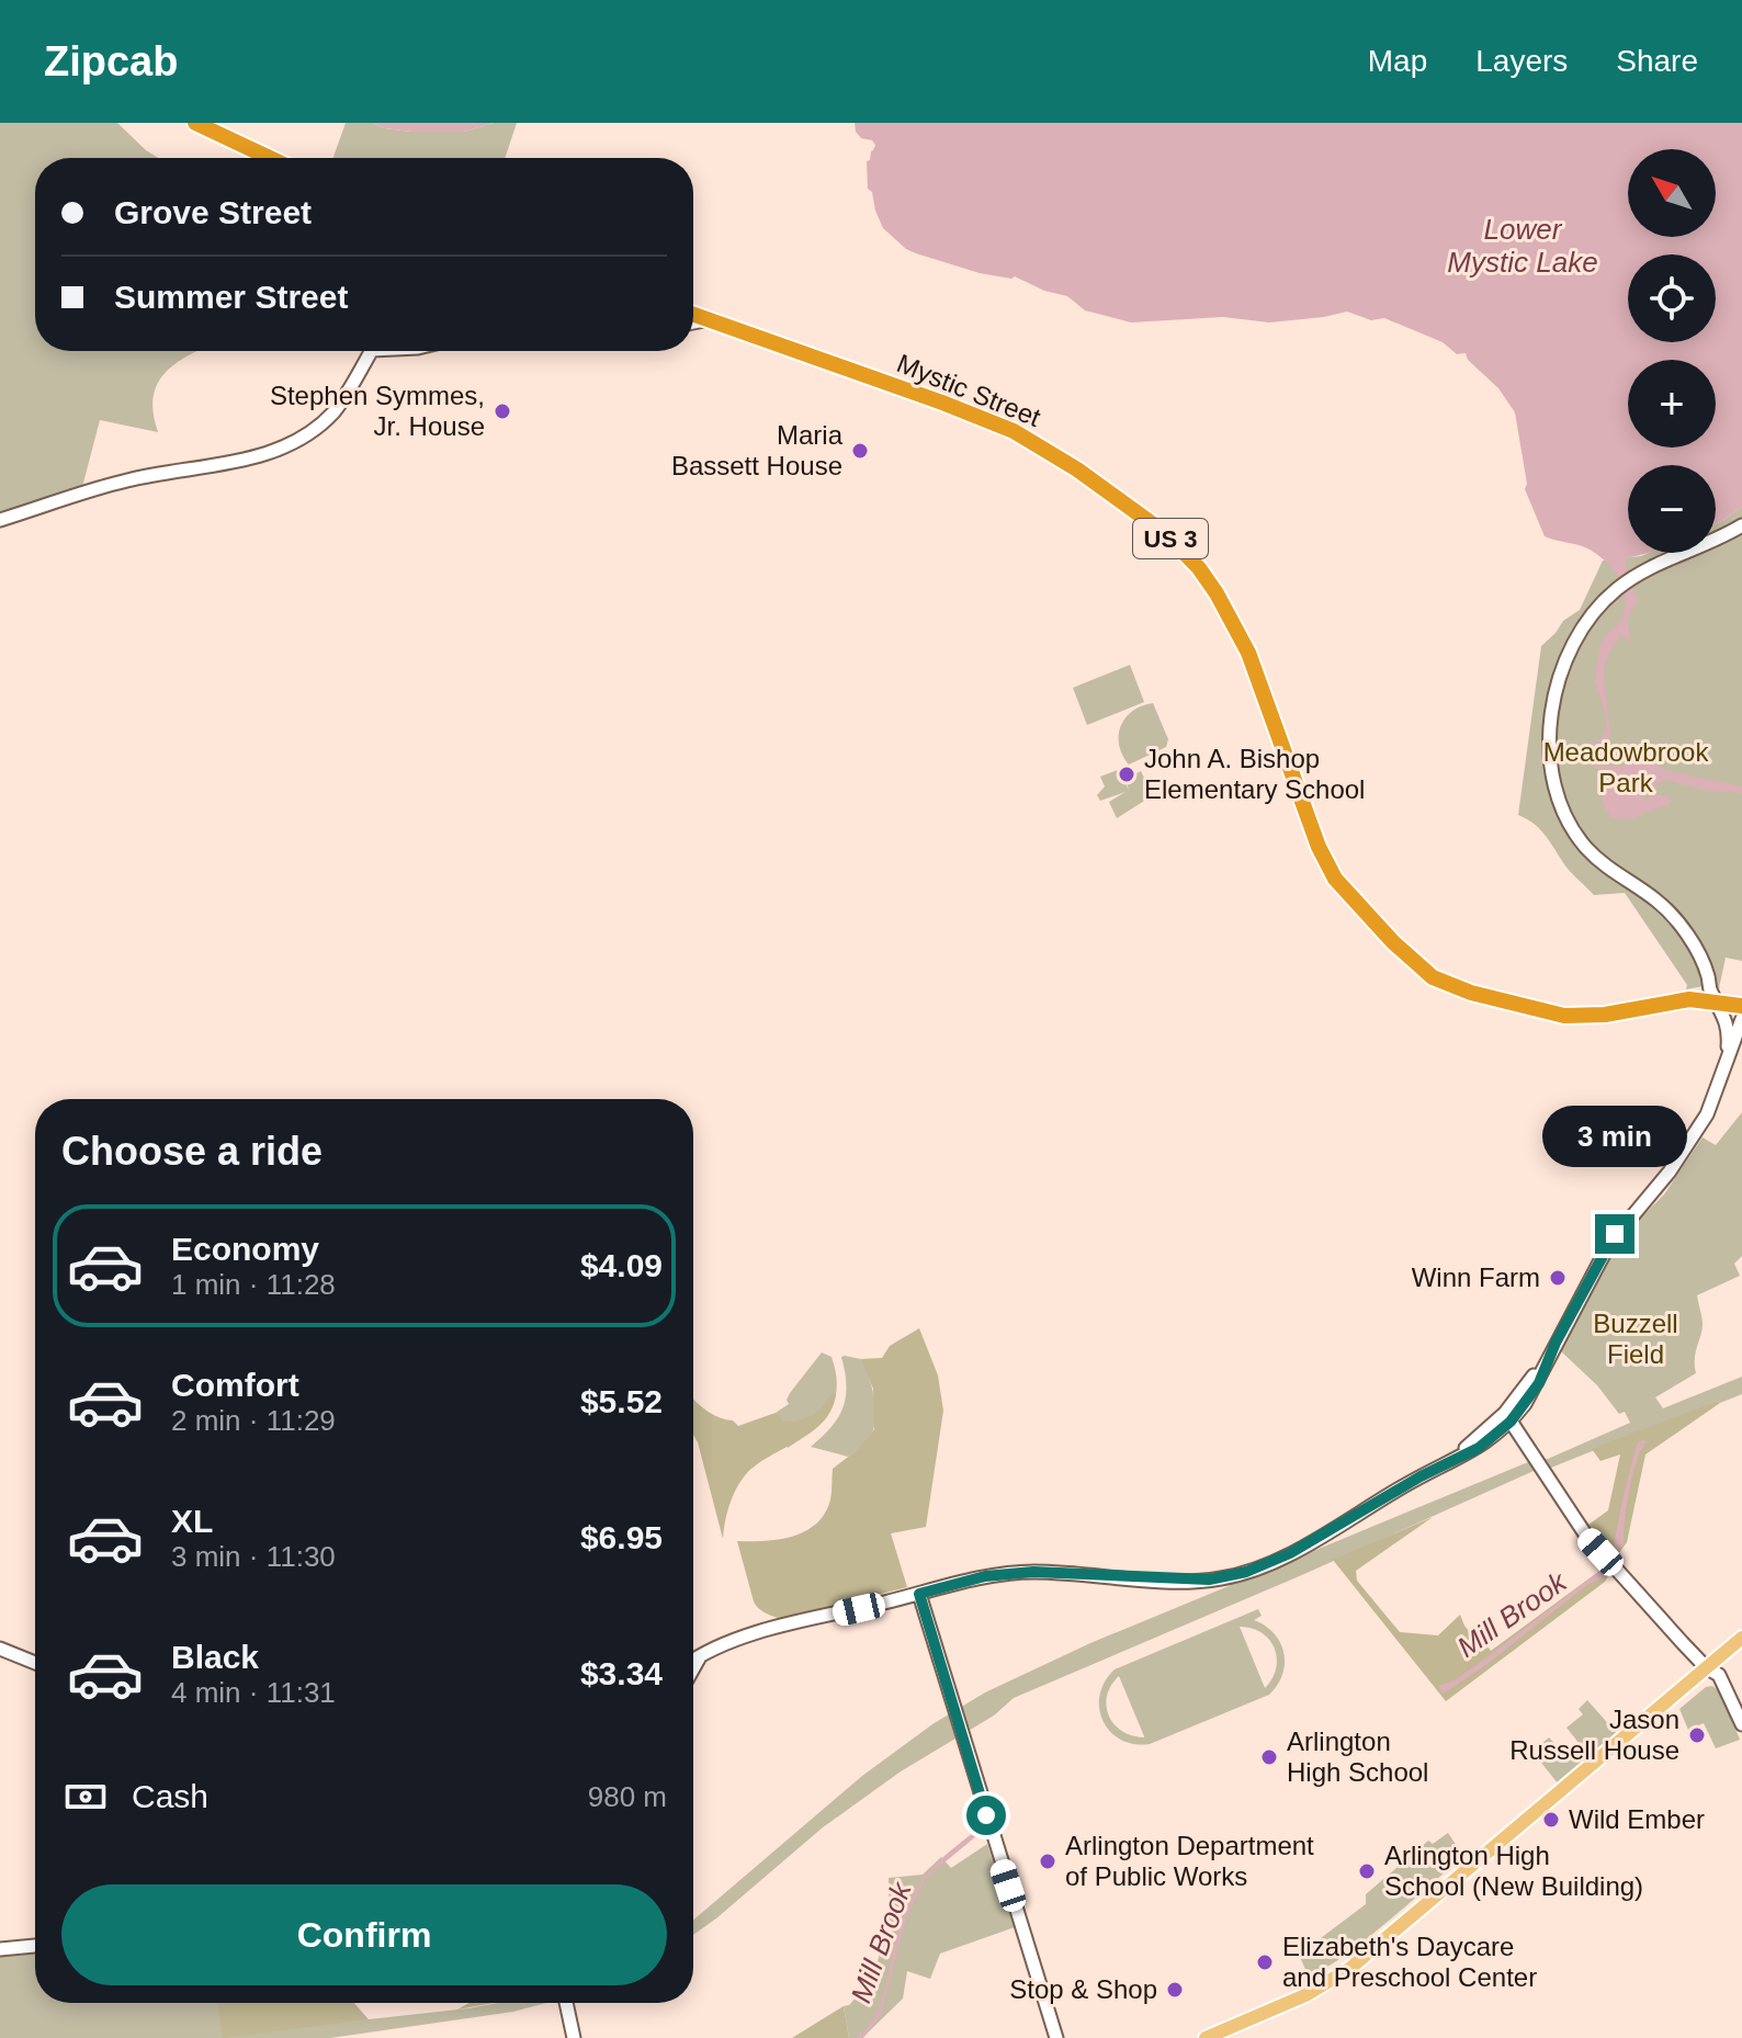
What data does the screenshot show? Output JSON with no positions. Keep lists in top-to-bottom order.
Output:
{
  "streets": {
    "highway": ["Mystic Street", "US 3"]
  },
  "water": ["Lower Mystic Lake", "Mill Brook"],
  "parks": ["Meadowbrook Park", "Buzzell Field"],
  "places": [
    "Stephen Symmes, Jr. House",
    "Maria Bassett House",
    "John A. Bishop Elementary School",
    "Winn Farm",
    "Jason Russell House",
    "Arlington High School",
    "Wild Ember",
    "Arlington Department of Public Works",
    "Arlington High School (New Building)",
    "Elizabeth's Daycare and Preschool Center",
    "Stop & Shop"
  ],
  "north": "top left",
  "page": {
    "header": "Zipcab",
    "nav": ["Map", "Layers", "Share"],
    "map_buttons": ["+", "−"],
    "banner": ["Grove Street", "Summer Street"],
    "heading": "Choose a ride",
    "bubble": "3 min",
    "list": [
      {
        "name": "Economy",
        "note": "1 min · 11:28",
        "value": "$4.09"
      },
      {
        "name": "Comfort",
        "note": "2 min · 11:29",
        "value": "$5.52"
      },
      {
        "name": "XL",
        "note": "3 min · 11:30",
        "value": "$6.95"
      },
      {
        "name": "Black",
        "note": "4 min · 11:31",
        "value": "$3.34"
      }
    ],
    "pay": ["Cash", "980 m"],
    "buttons": "Confirm"
  }
}
